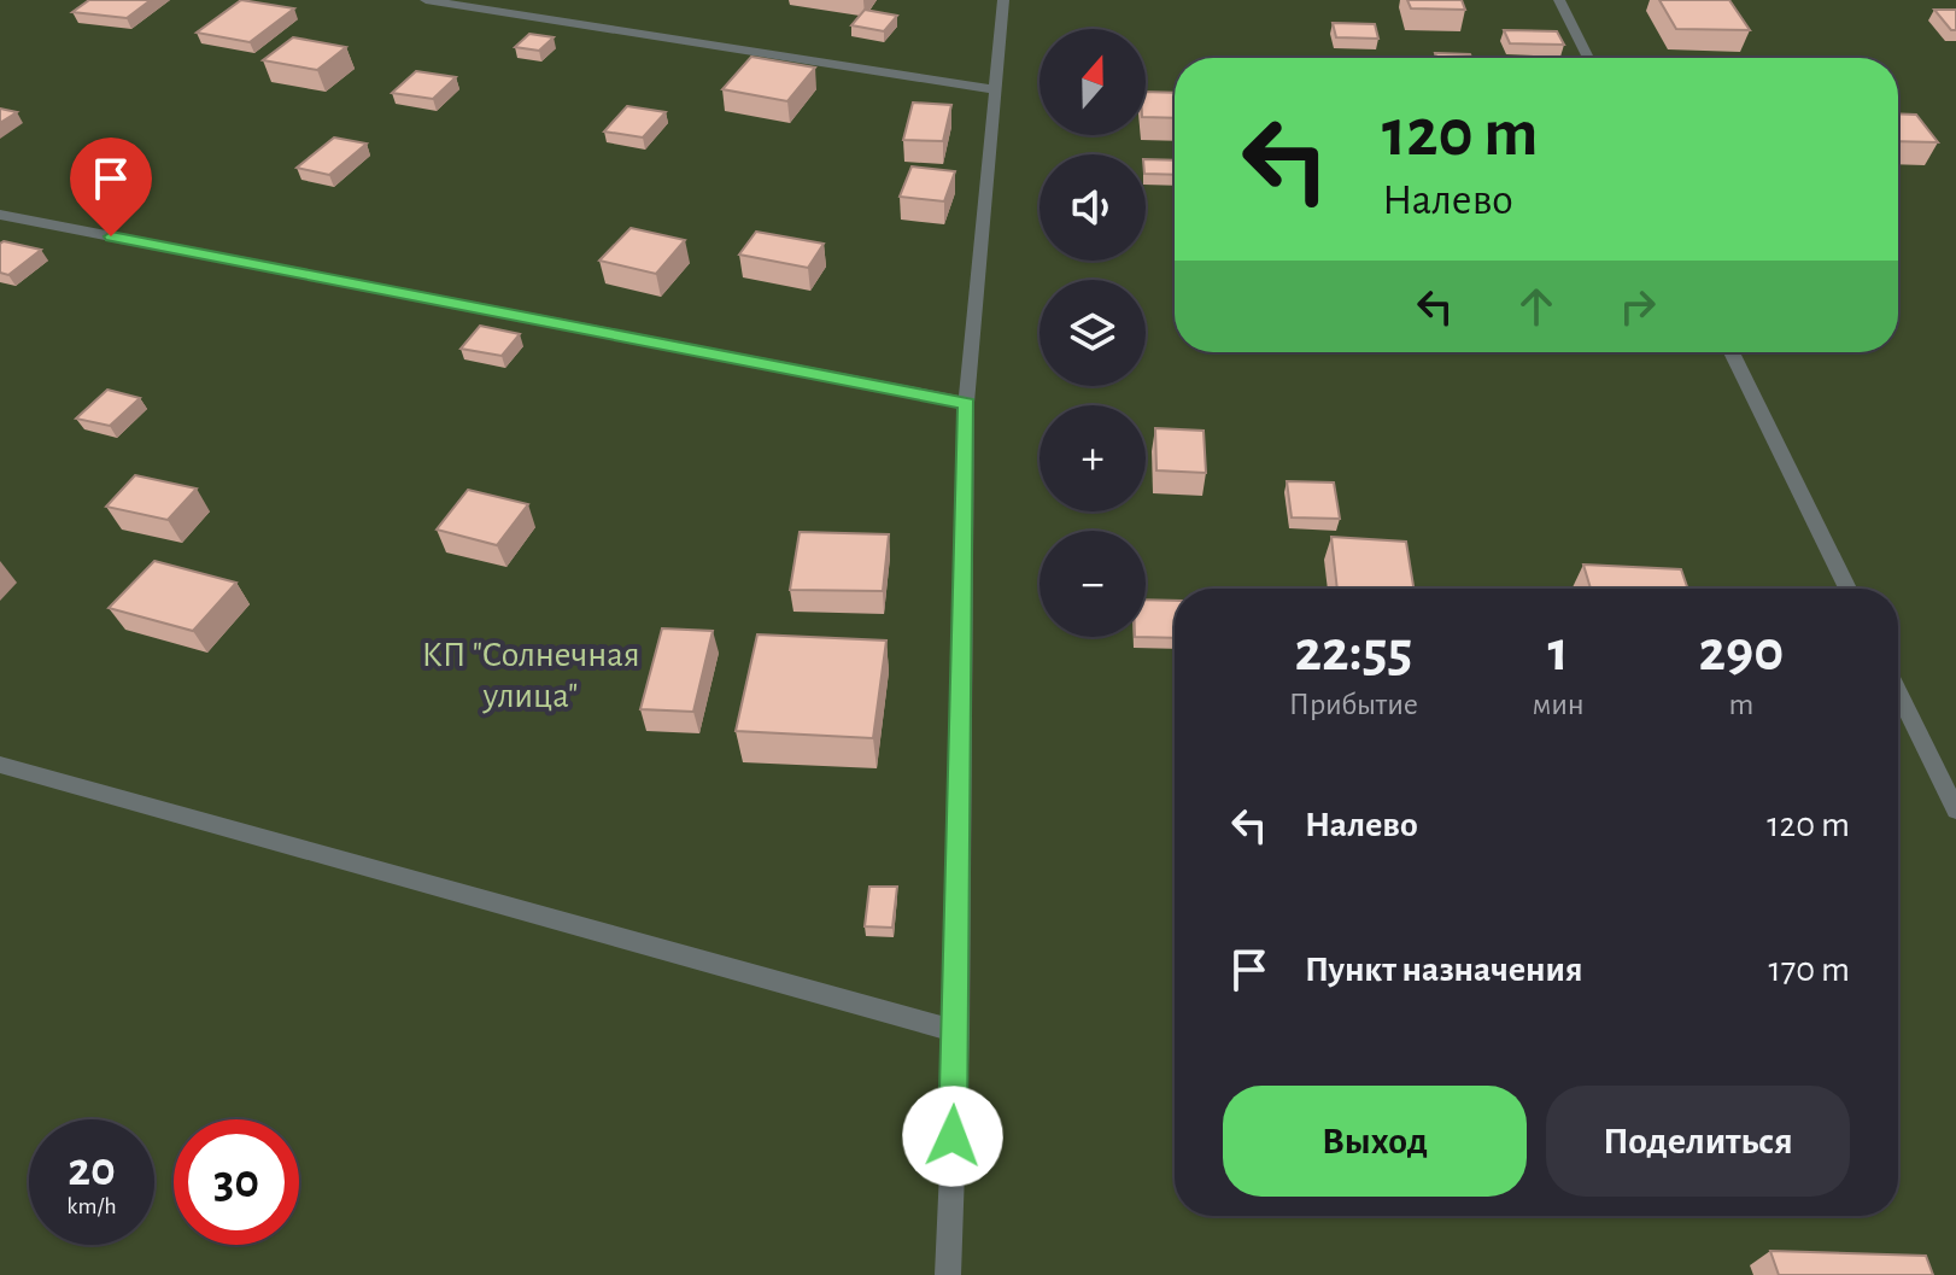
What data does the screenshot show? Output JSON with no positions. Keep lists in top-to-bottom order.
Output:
{
  "parks": ["КП \"Солнечная улица\""],
  "north": "top",
  "page": {
    "map_buttons": ["+", "−"],
    "turn": ["120 m", "Налево"],
    "eta": [
      "22:55",
      "Прибытие",
      "1",
      "мин",
      "290",
      "m"
    ],
    "list": [
      {
        "name": "Налево",
        "value": "120 m"
      },
      {
        "name": "Пункт назначения",
        "value": "170 m"
      }
    ],
    "buttons": ["Выход", "Поделиться"],
    "speed": "20 km/h",
    "limit": "30"
  }
}
